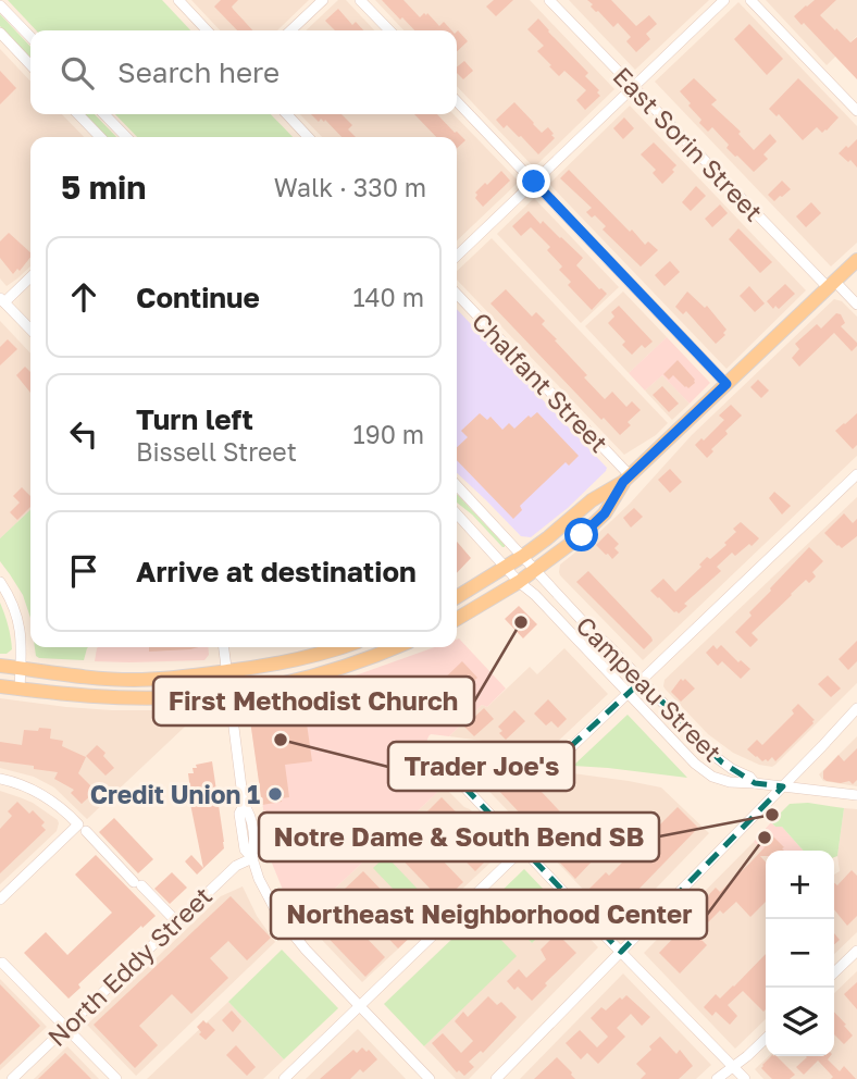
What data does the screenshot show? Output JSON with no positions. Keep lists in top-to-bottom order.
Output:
{
  "streets": {
    "street": [
      "East Sorin Street",
      "Chalfant Street",
      "Campeau Street",
      "North Eddy Street"
    ]
  },
  "places": [
    "First Methodist Church",
    "Trader Joe's",
    "Credit Union 1",
    "Notre Dame & South Bend SB",
    "Northeast Neighborhood Center"
  ],
  "page": {
    "search": "Search here",
    "heading": ["5 min", "Walk · 330 m"],
    "list": [
      ["Continue", "140 m"],
      ["Turn left", "Bissell Street", "190 m"],
      "Arrive at destination"
    ],
    "map_buttons": ["+", "−"]
  }
}
